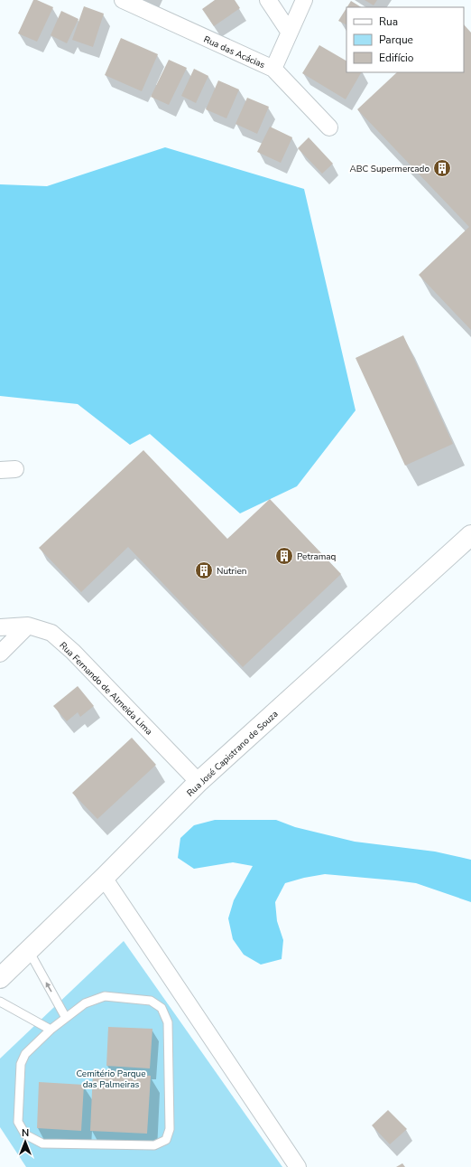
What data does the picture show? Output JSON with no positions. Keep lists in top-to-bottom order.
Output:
{
  "streets": {
    "main road": ["Rua José Capistrano de Souza"],
    "street": ["Rua das Acácias", "Rua Fernando de Almeida Lima"]
  },
  "crossings": [
    ["Rua Fernando de Almeida Lima", "Rua José Capistrano de Souza"]
  ],
  "parks": ["Cemitério Parque das Palmeiras"],
  "places": {
    "building": ["ABC Supermercado", "Petramaq", "Nutrien"]
  },
  "legend": ["Rua", "Parque", "Edifício"],
  "north": "top"
}
